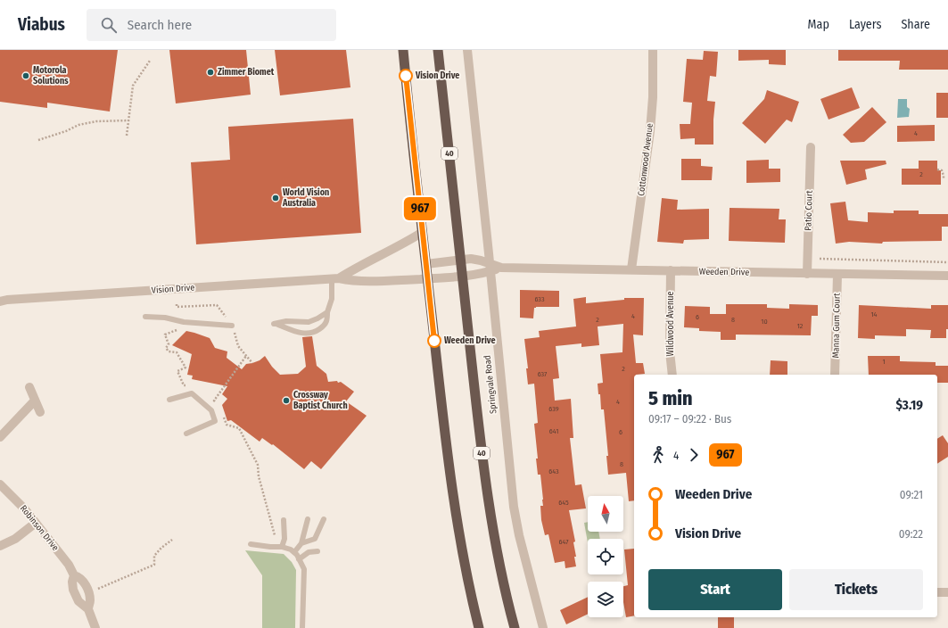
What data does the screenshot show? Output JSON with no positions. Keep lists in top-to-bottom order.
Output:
{
  "streets": {
    "highway": ["40", "Springvale Road"],
    "street": [
      "Cottonwood Avenue",
      "Patio Court",
      "Weeden Drive",
      "Vision Drive",
      "Wildwood Avenue",
      "Manna Gum Court",
      "Robinson Drive"
    ]
  },
  "crossings": [
    ["Cottonwood Avenue", "Weeden Drive"],
    ["Patio Court", "Weeden Drive"],
    ["Weeden Drive", "Vision Drive"],
    ["Weeden Drive", "Wildwood Avenue"],
    ["Weeden Drive", "Manna Gum Court"],
    ["Weeden Drive", "Springvale Road"]
  ],
  "places": [
    "Zimmer Biomet",
    "Motorola Solutions",
    "Vision Drive",
    "World Vision Australia",
    "Weeden Drive",
    "Crossway Baptist Church"
  ],
  "lines": ["bus line 967"],
  "house_numbers": [
    "4",
    "2",
    "633",
    "14",
    "4",
    "6",
    "2",
    "8",
    "10",
    "12",
    "1",
    "2",
    "637",
    "4",
    "639",
    "641",
    "6",
    "8",
    "643",
    "645",
    "647"
  ],
  "north": "top",
  "page": {
    "header": "Viabus",
    "search": "Search here",
    "nav": ["Map", "Layers", "Share"],
    "on_map": "967",
    "heading": ["5 min", "09:17 – 09:22 · Bus", "$3.19"],
    "legs": ["4", "967"],
    "list": [
      {
        "name": "Weeden Drive",
        "value": "09:21"
      },
      {
        "name": "Vision Drive",
        "value": "09:22"
      }
    ],
    "buttons": ["Start", "Tickets"]
  }
}
